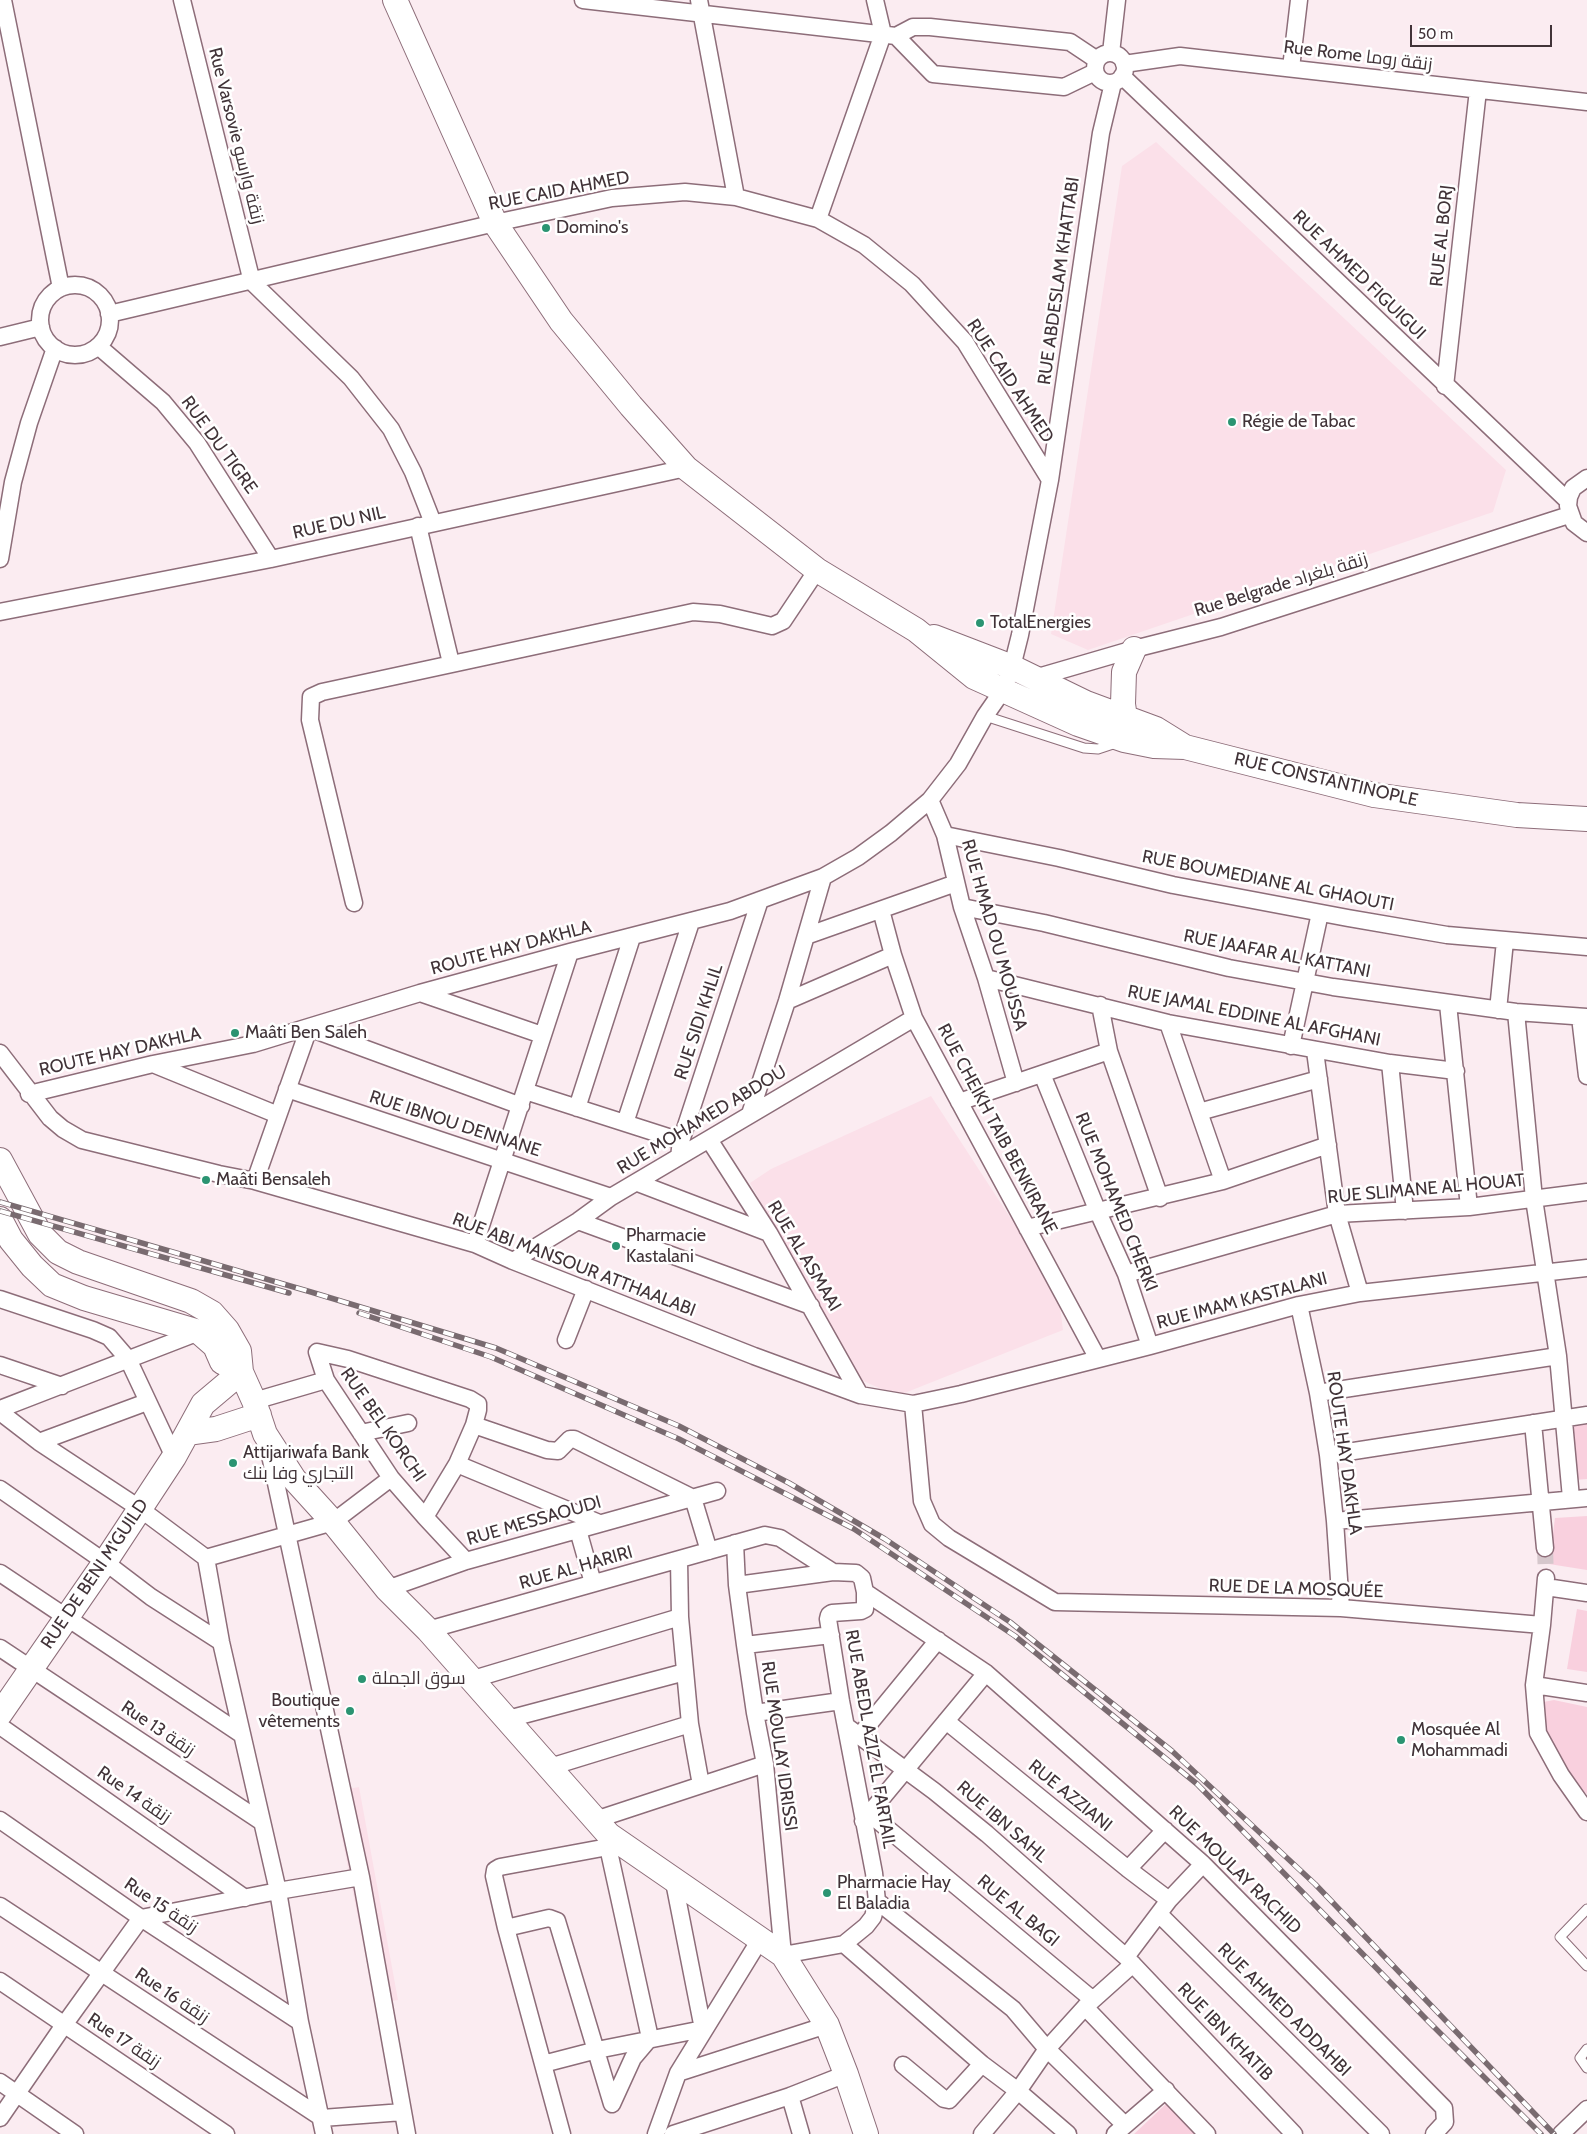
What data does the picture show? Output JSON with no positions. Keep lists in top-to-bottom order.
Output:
{
  "streets": {
    "street": [
      "Rue Rome زنقة روما",
      "Rue Varsovie زنقة وارسو",
      "RUE CAID AHMED",
      "RUE AL BORJ",
      "RUE AHMED FIGUIGUI",
      "RUE ABDESLAM KHATTABI",
      "RUE DU TIGRE",
      "RUE DU NIL",
      "Rue Belgrade زنقة بلغراد",
      "RUE CONSTANTINOPLE",
      "RUE BOUMEDIANE AL GHAOUTI",
      "RUE HMAD OU MOUSSA",
      "ROUTE HAY DAKHLA",
      "RUE JAAFAR AL KATTANI",
      "RUE JAMAL EDDINE AL AFGHANI",
      "RUE SIDI KHLIL",
      "RUE MOHAMED ABDOU",
      "RUE IBNOU DENNANE",
      "RUE CHEIKH TAIB BENKIRANE",
      "RUE SLIMANE AL HOUAT",
      "RUE MOHAMED CHERKI",
      "RUE AL ASMAAI",
      "RUE ABI MANSOUR ATTHAALABI",
      "RUE IMAM KASTALANI",
      "RUE BEL KORCHI",
      "RUE MESSAOUDI",
      "RUE AL HARIRI",
      "RUE DE BENI M'GUILD",
      "RUE DE LA MOSQUÉE",
      "Rue 13 زنقة",
      "RUE ABEDL AZIZ EL FARTAIL",
      "RUE MOULAY IDRISSI",
      "Rue 14 زنقة",
      "RUE AZZIANI",
      "RUE IBN SAHL",
      "RUE MOULAY RACHID",
      "Rue 15 زنقة",
      "RUE AL BAGI",
      "Rue 16 زنقة",
      "RUE AHMED ADDAHBI",
      "RUE IBN KHATIB",
      "Rue 17 زنقة"
    ]
  },
  "crossings": [
    ["Rue Rome زنقة روما", "RUE AL BORJ"],
    ["Rue Rome زنقة روما", "RUE AHMED FIGUIGUI"],
    ["Rue Rome زنقة روما", "RUE ABDESLAM KHATTABI"],
    ["Rue Varsovie زنقة وارسو", "RUE CAID AHMED"],
    ["RUE CAID AHMED", "RUE ABDESLAM KHATTABI"],
    ["RUE CAID AHMED", "RUE DU TIGRE"],
    ["RUE AL BORJ", "RUE AHMED FIGUIGUI"],
    ["RUE AHMED FIGUIGUI", "RUE ABDESLAM KHATTABI"],
    ["RUE AHMED FIGUIGUI", "Rue Belgrade زنقة بلغراد"],
    ["RUE ABDESLAM KHATTABI", "Rue Belgrade زنقة بلغراد"],
    ["RUE ABDESLAM KHATTABI", "RUE CONSTANTINOPLE"],
    ["RUE ABDESLAM KHATTABI", "ROUTE HAY DAKHLA"],
    ["RUE DU TIGRE", "RUE DU NIL"],
    ["Rue Belgrade زنقة بلغراد", "RUE CONSTANTINOPLE"],
    ["Rue Belgrade زنقة بلغراد", "ROUTE HAY DAKHLA"],
    ["RUE CONSTANTINOPLE", "ROUTE HAY DAKHLA"],
    ["RUE BOUMEDIANE AL GHAOUTI", "RUE HMAD OU MOUSSA"],
    ["RUE HMAD OU MOUSSA", "ROUTE HAY DAKHLA"],
    ["RUE HMAD OU MOUSSA", "RUE JAAFAR AL KATTANI"],
    ["RUE HMAD OU MOUSSA", "RUE JAMAL EDDINE AL AFGHANI"],
    ["ROUTE HAY DAKHLA", "RUE SIDI KHLIL"],
    ["ROUTE HAY DAKHLA", "RUE ABI MANSOUR ATTHAALABI"],
    ["ROUTE HAY DAKHLA", "RUE IMAM KASTALANI"],
    ["ROUTE HAY DAKHLA", "RUE DE LA MOSQUÉE"],
    ["RUE SIDI KHLIL", "RUE MOHAMED ABDOU"],
    ["RUE MOHAMED ABDOU", "RUE IBNOU DENNANE"],
    ["RUE MOHAMED ABDOU", "RUE CHEIKH TAIB BENKIRANE"],
    ["RUE MOHAMED ABDOU", "RUE AL ASMAAI"],
    ["RUE MOHAMED ABDOU", "RUE ABI MANSOUR ATTHAALABI"],
    ["RUE CHEIKH TAIB BENKIRANE", "RUE IMAM KASTALANI"],
    ["RUE SLIMANE AL HOUAT", "RUE MOHAMED CHERKI"],
    ["RUE MOHAMED CHERKI", "RUE IMAM KASTALANI"],
    ["RUE AL ASMAAI", "RUE ABI MANSOUR ATTHAALABI"],
    ["RUE ABI MANSOUR ATTHAALABI", "RUE IMAM KASTALANI"],
    ["RUE ABI MANSOUR ATTHAALABI", "RUE DE LA MOSQUÉE"],
    ["RUE IMAM KASTALANI", "RUE DE LA MOSQUÉE"],
    ["RUE BEL KORCHI", "RUE MESSAOUDI"],
    ["RUE AL HARIRI", "RUE MOULAY IDRISSI"],
    ["RUE DE BENI M'GUILD", "Rue 13 زنقة"],
    ["RUE ABEDL AZIZ EL FARTAIL", "RUE MOULAY IDRISSI"],
    ["RUE ABEDL AZIZ EL FARTAIL", "RUE IBN SAHL"],
    ["RUE ABEDL AZIZ EL FARTAIL", "RUE MOULAY RACHID"],
    ["RUE ABEDL AZIZ EL FARTAIL", "RUE AL BAGI"],
    ["RUE AZZIANI", "RUE AHMED ADDAHBI"],
    ["RUE IBN SAHL", "RUE IBN KHATIB"]
  ],
  "places": [
    "Domino's",
    "Régie de Tabac",
    "TotalEnergies",
    "Maâti Ben Saleh",
    "Maâti Bensaleh",
    "Pharmacie Kastalani",
    "Attijariwafa Bank التجاري وفا بنك",
    "سوق الجملة",
    "Boutique vêtements",
    "Mosquée Al Mohammadi",
    "Pharmacie Hay El Baladia"
  ],
  "scale_bar": "50 m"
}
